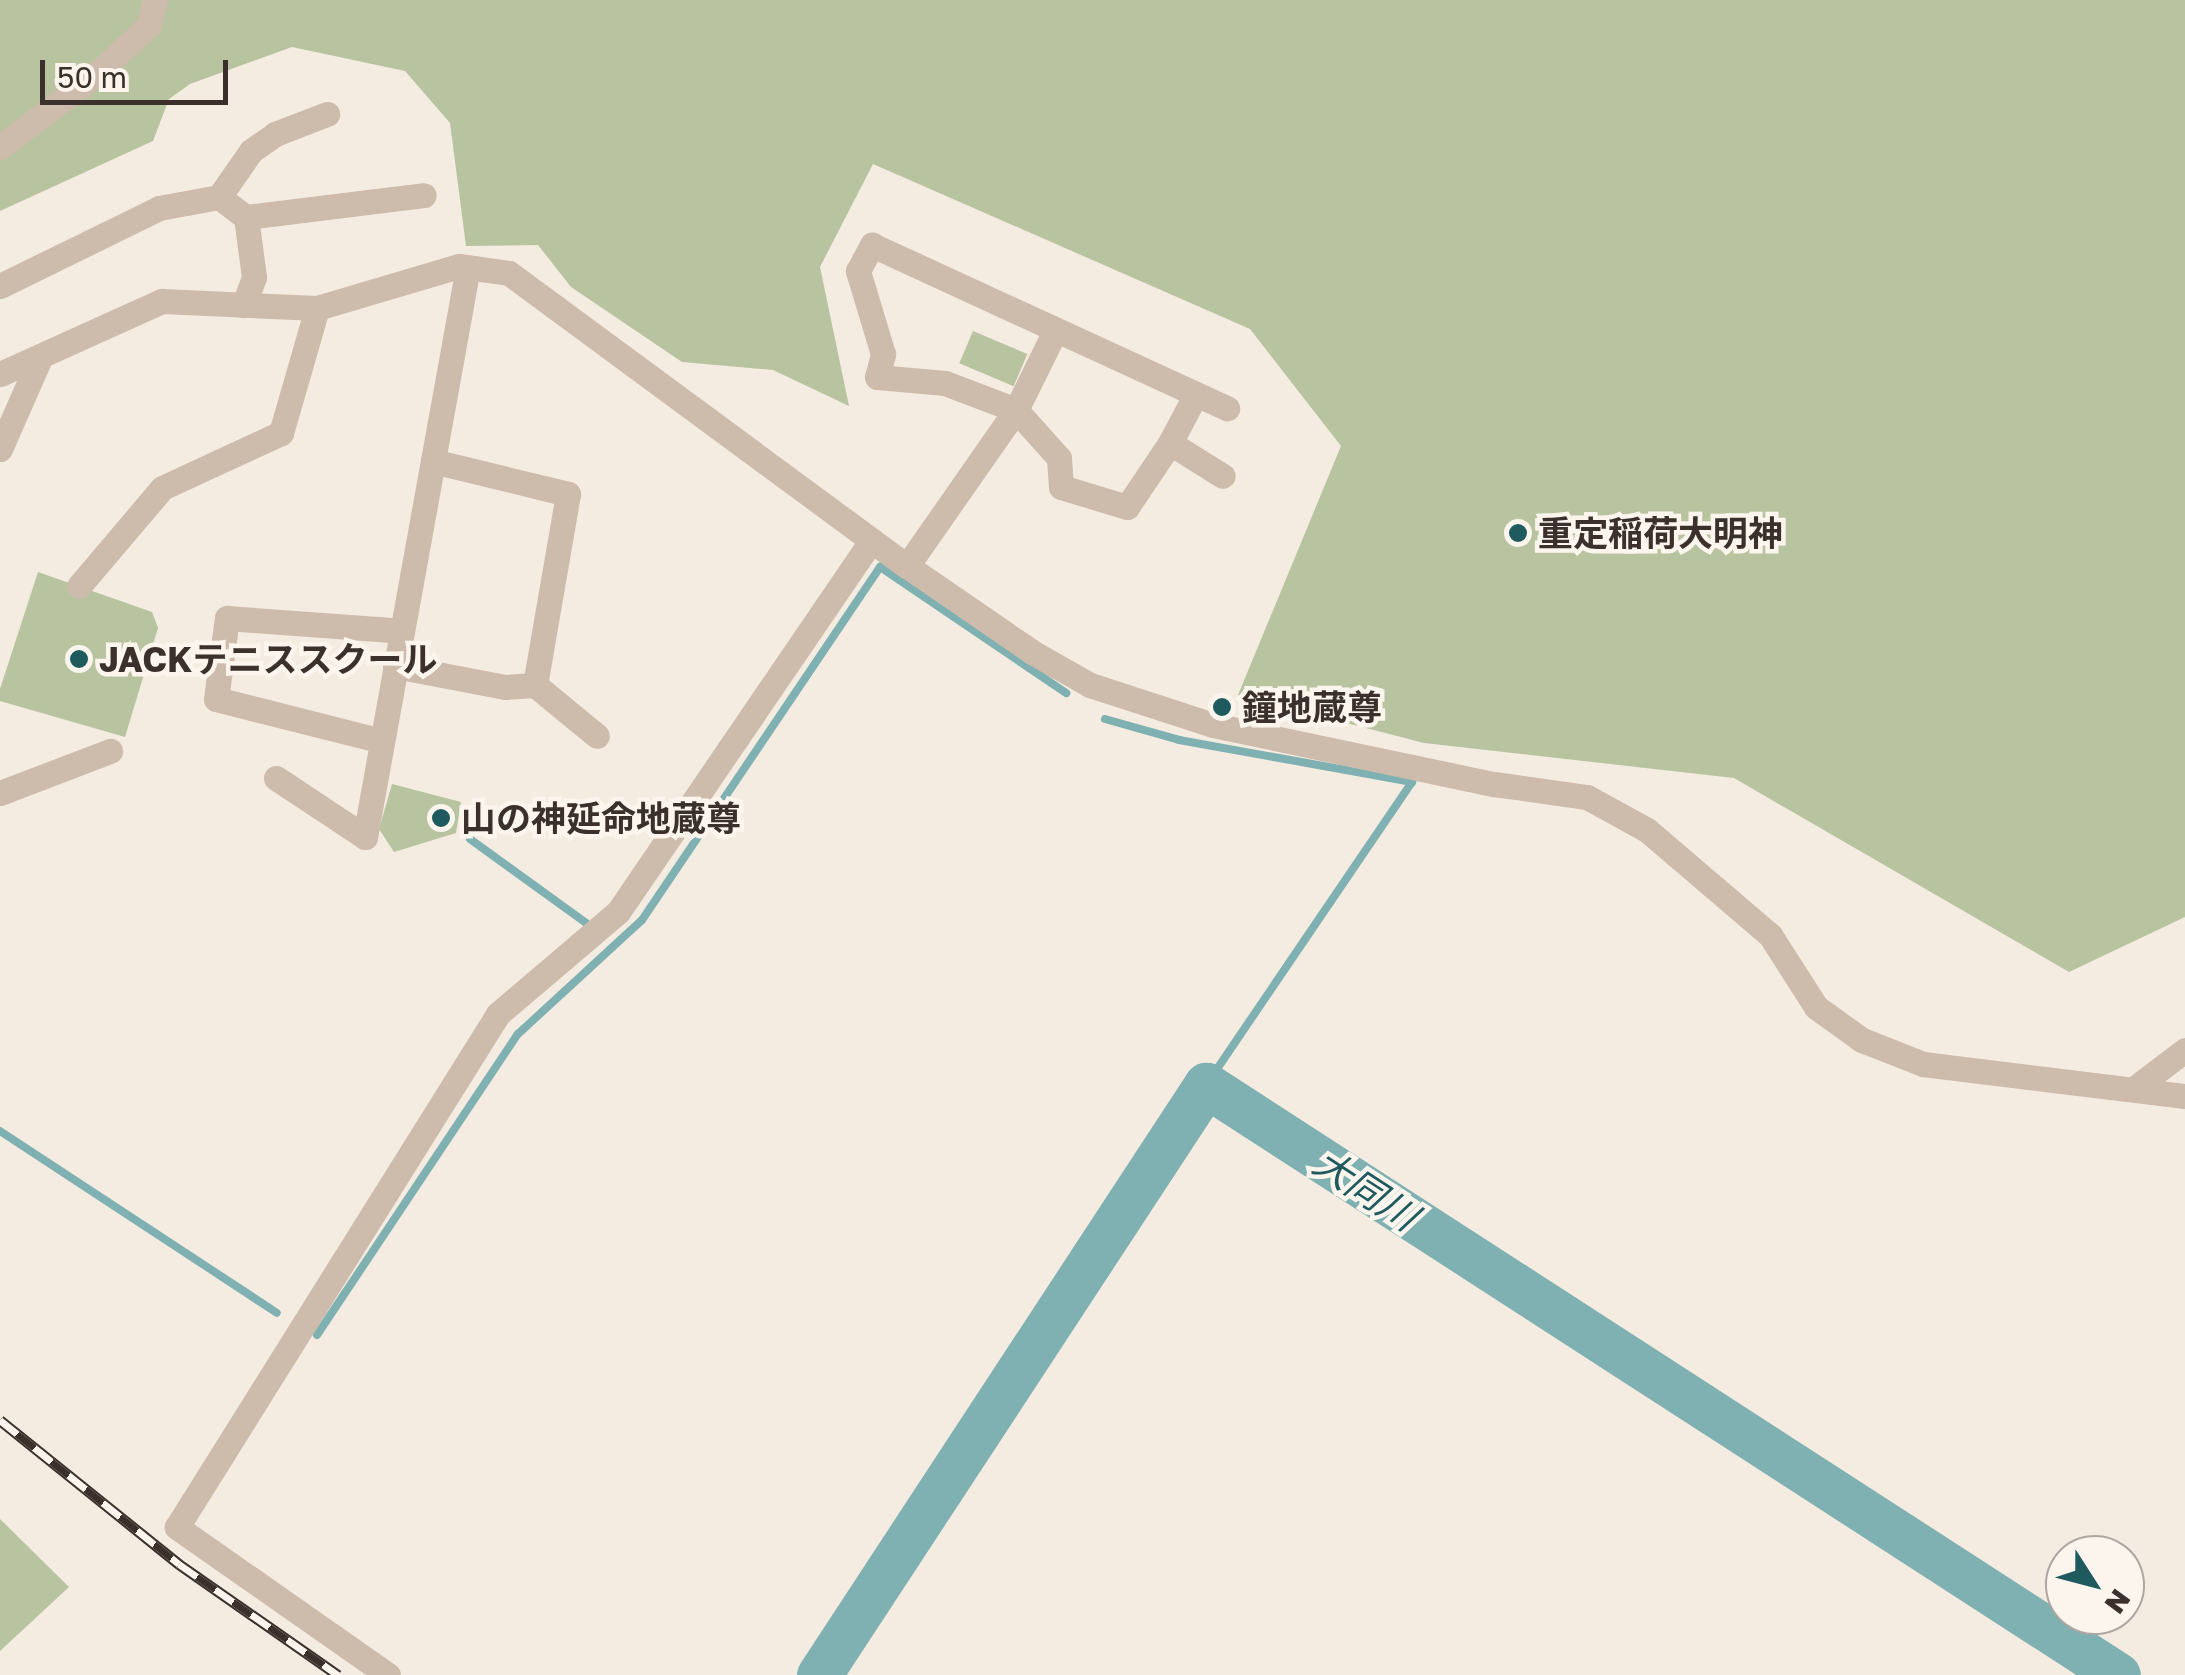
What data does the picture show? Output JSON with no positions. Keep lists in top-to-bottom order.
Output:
{
  "water": ["大同川"],
  "places": [
    "重定稲荷大明神",
    "JACKテニススクール",
    "鐘地蔵尊",
    "山の神延命地蔵尊"
  ],
  "scale_bar": "50 m",
  "north": "bottom right"
}
